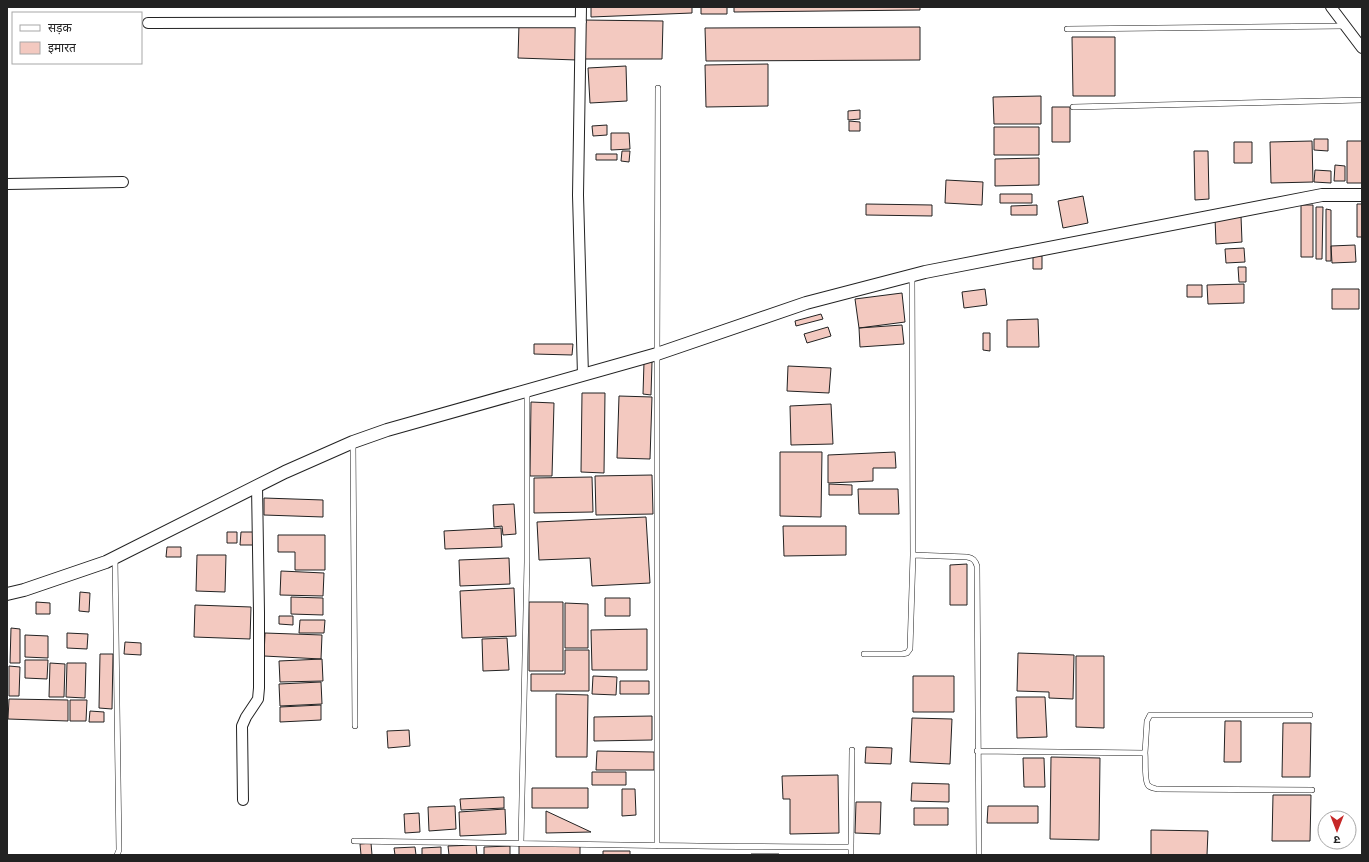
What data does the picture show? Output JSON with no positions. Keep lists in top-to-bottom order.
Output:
{
  "legend": ["सड़क", "इमारत"],
  "north": "bottom"
}
